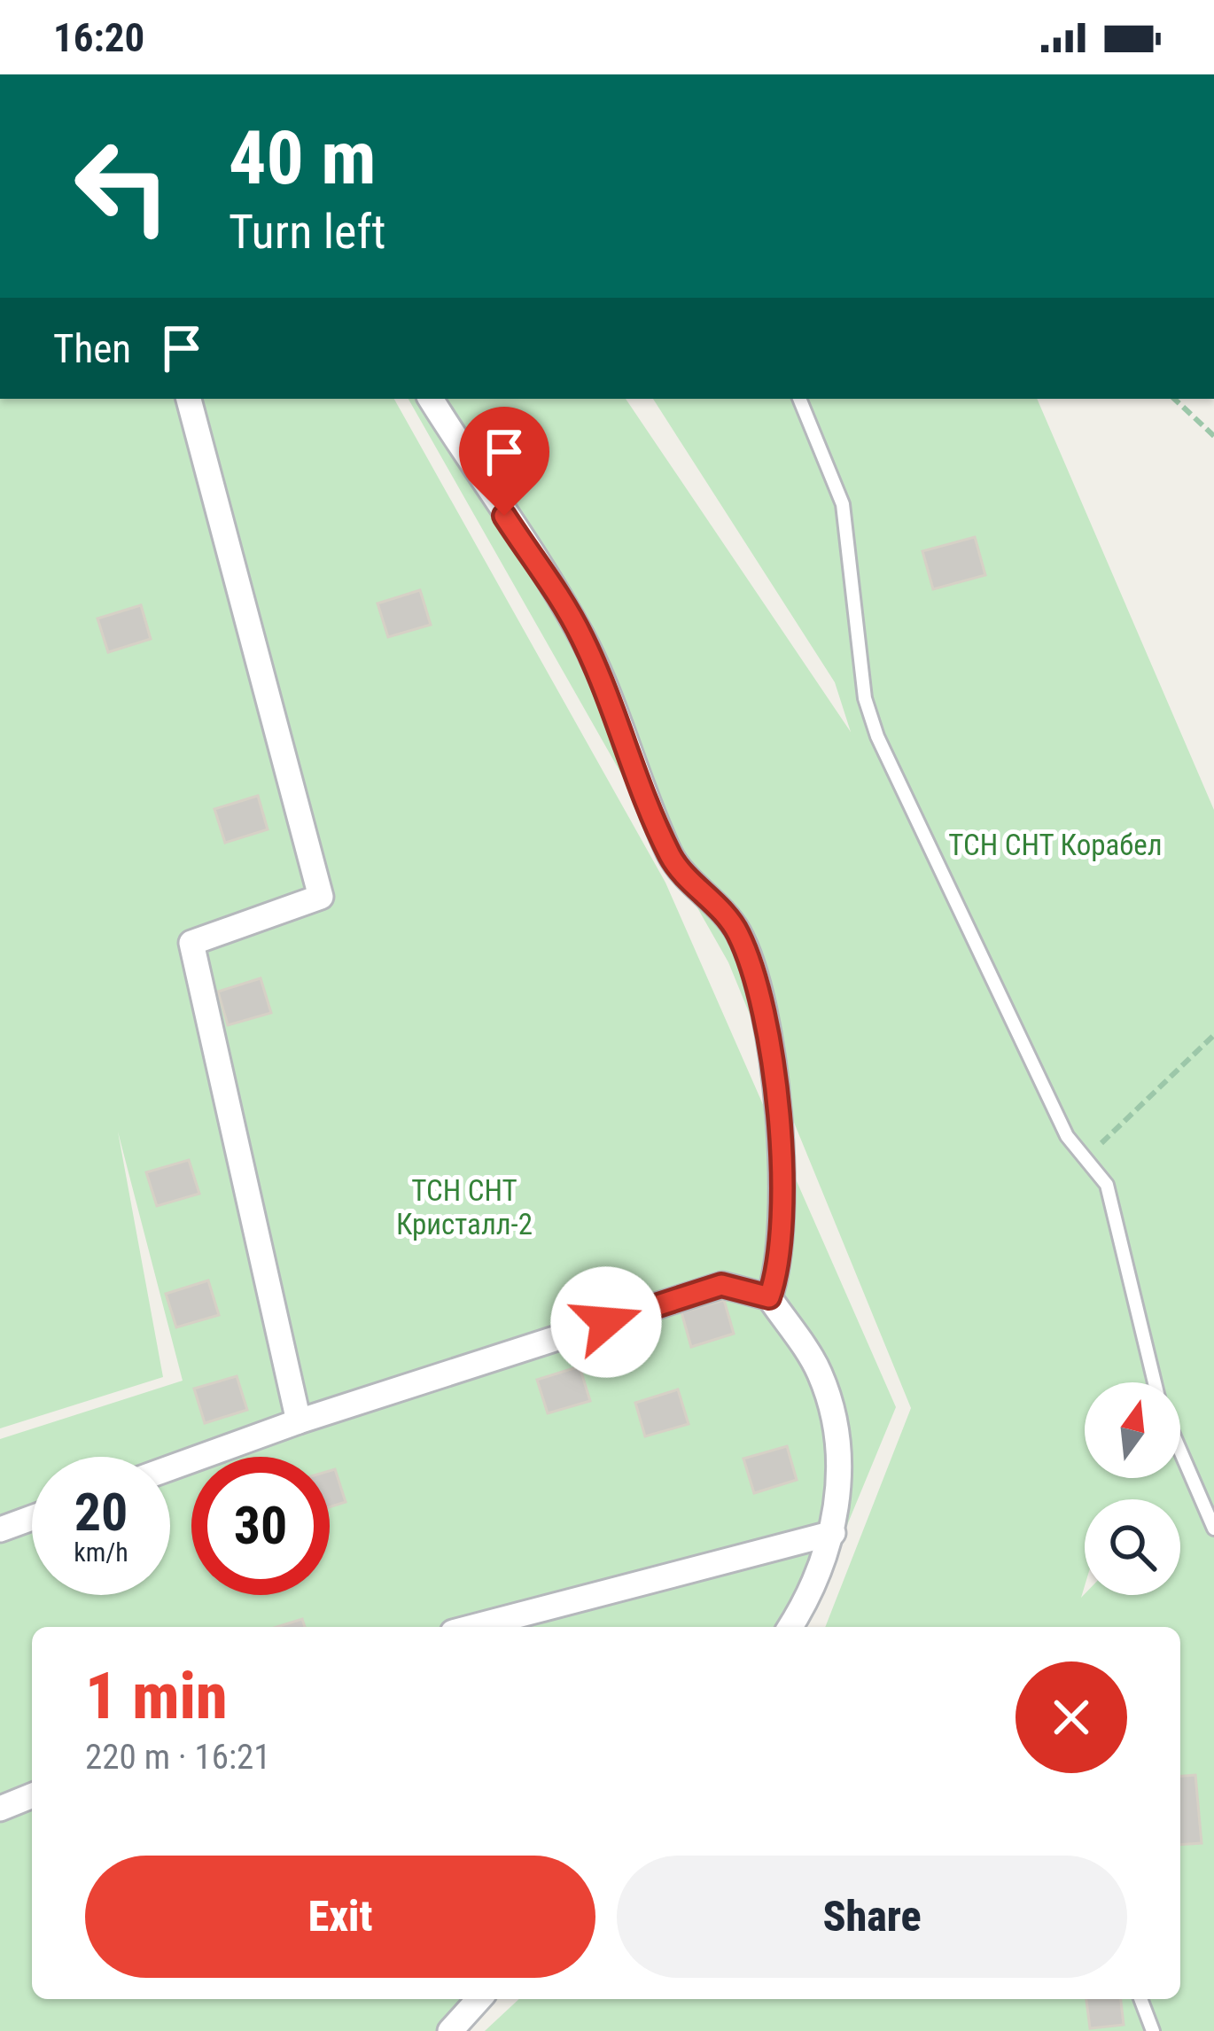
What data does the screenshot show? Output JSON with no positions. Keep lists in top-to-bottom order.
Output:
{
  "parks": ["ТСН СНТ Корабел", "ТСН СНТ Кристалл-2"],
  "north": "top",
  "page": {
    "status": "16:20",
    "turn": ["40 m", "Turn left"],
    "then": "Then",
    "speed": "20 km/h",
    "limit": "30",
    "heading": ["1 min", "220 m · 16:21"],
    "buttons": ["Exit", "Share"]
  }
}
